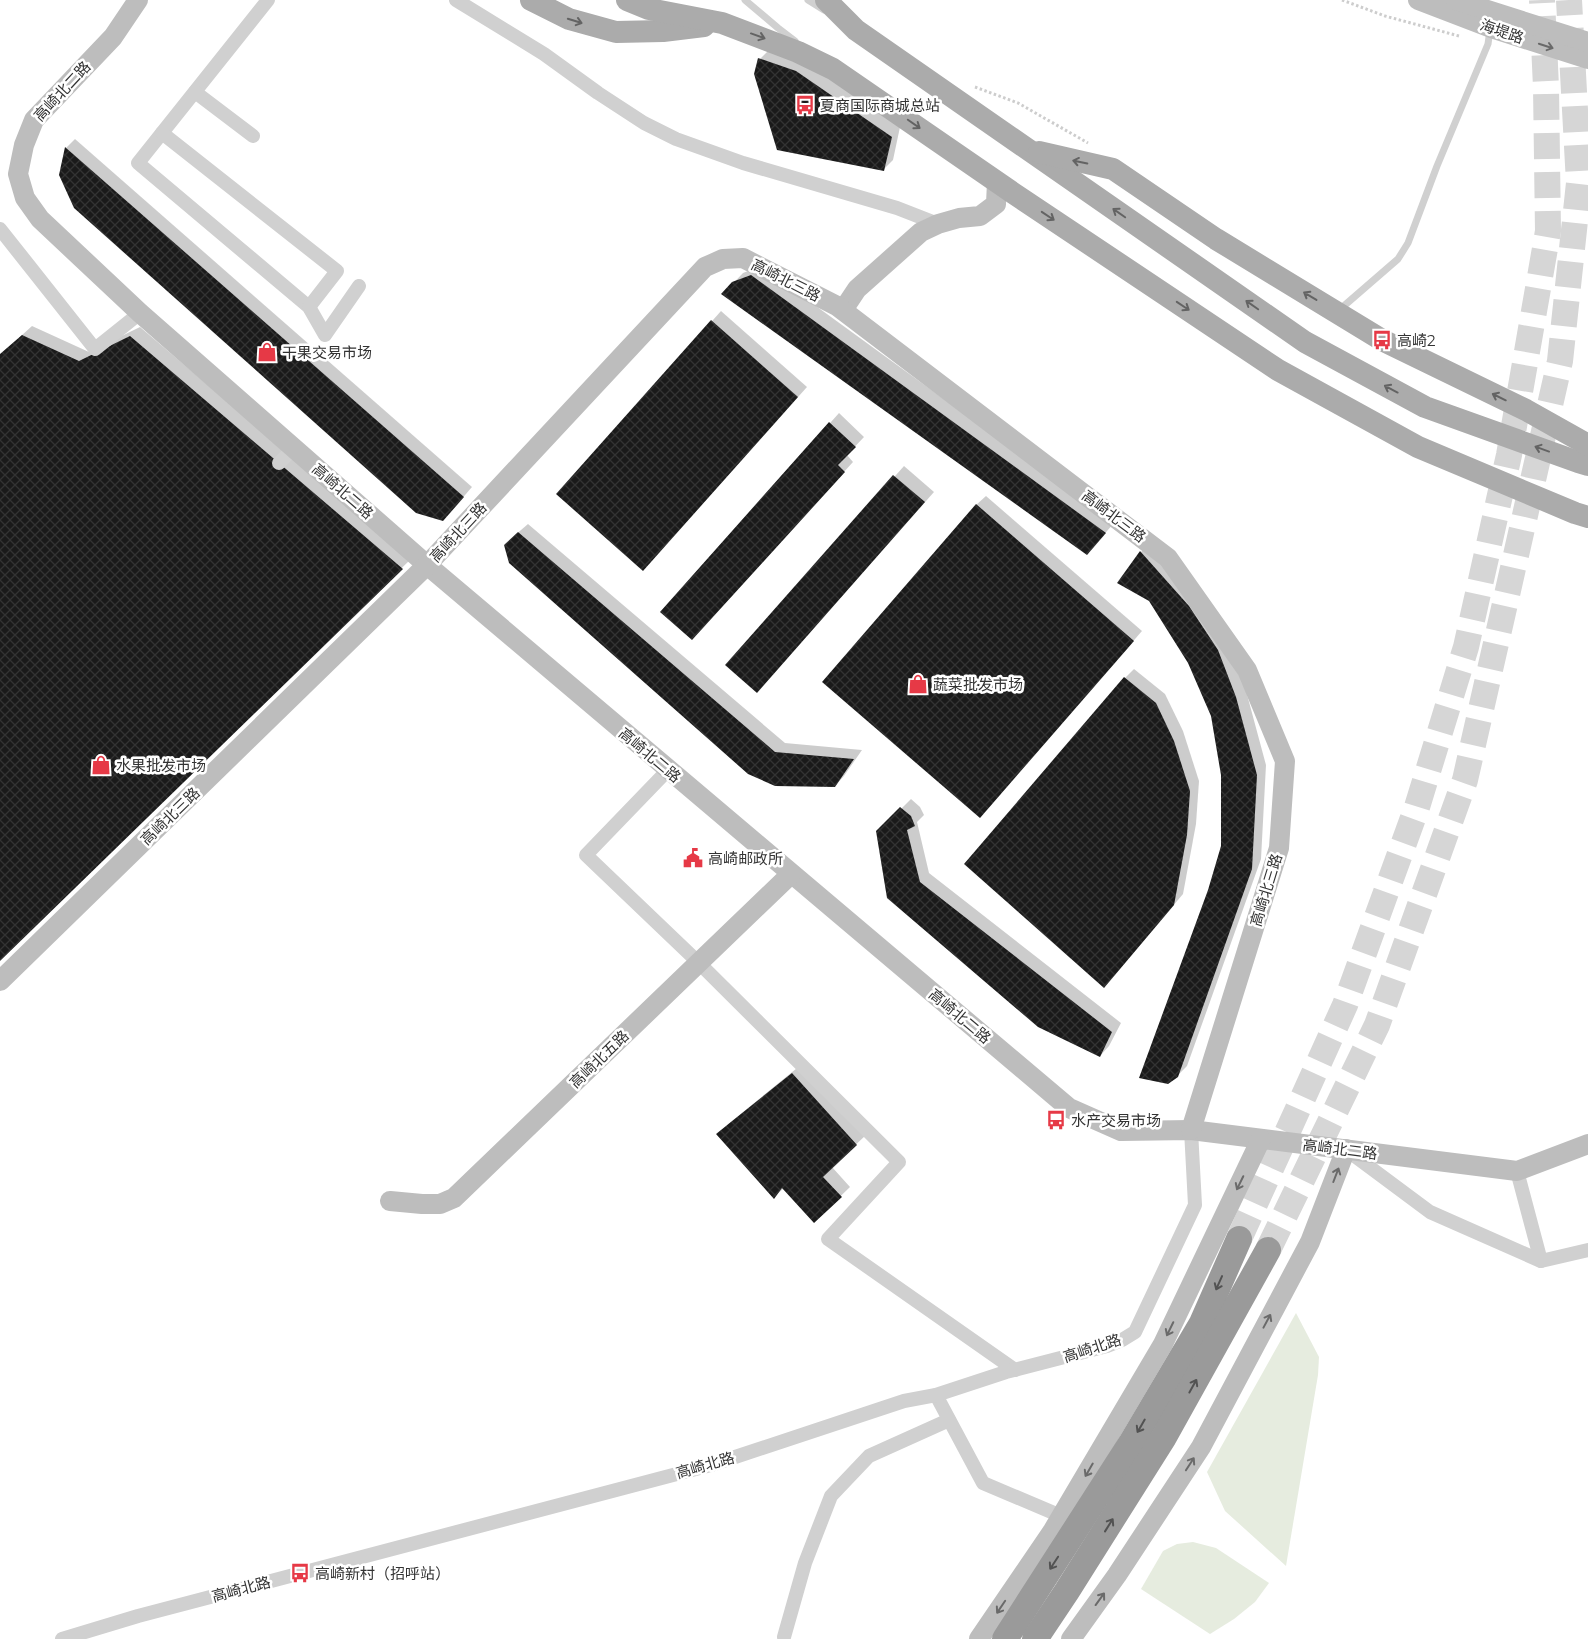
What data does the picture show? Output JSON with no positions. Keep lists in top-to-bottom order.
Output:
{
  "streets": {
    "street": [
      "海堤路",
      "高崎北二路",
      "高崎北三路",
      "高崎北五路",
      "高崎北路"
    ]
  },
  "crossings": [
    ["高崎北二路", "高崎北三路"],
    ["高崎北二路", "高崎北五路"],
    ["高崎北二路", "高崎北路"],
    ["高崎北三路", "高崎北路"]
  ],
  "places": {
    "bus stop": [
      "夏商国际商城总站",
      "高崎2",
      "水产交易市场",
      "高崎新村（招呼站）"
    ],
    "shop": ["干果交易市场", "蔬菜批发市场", "水果批发市场"],
    "public building": ["高崎邮政所"]
  }
}
